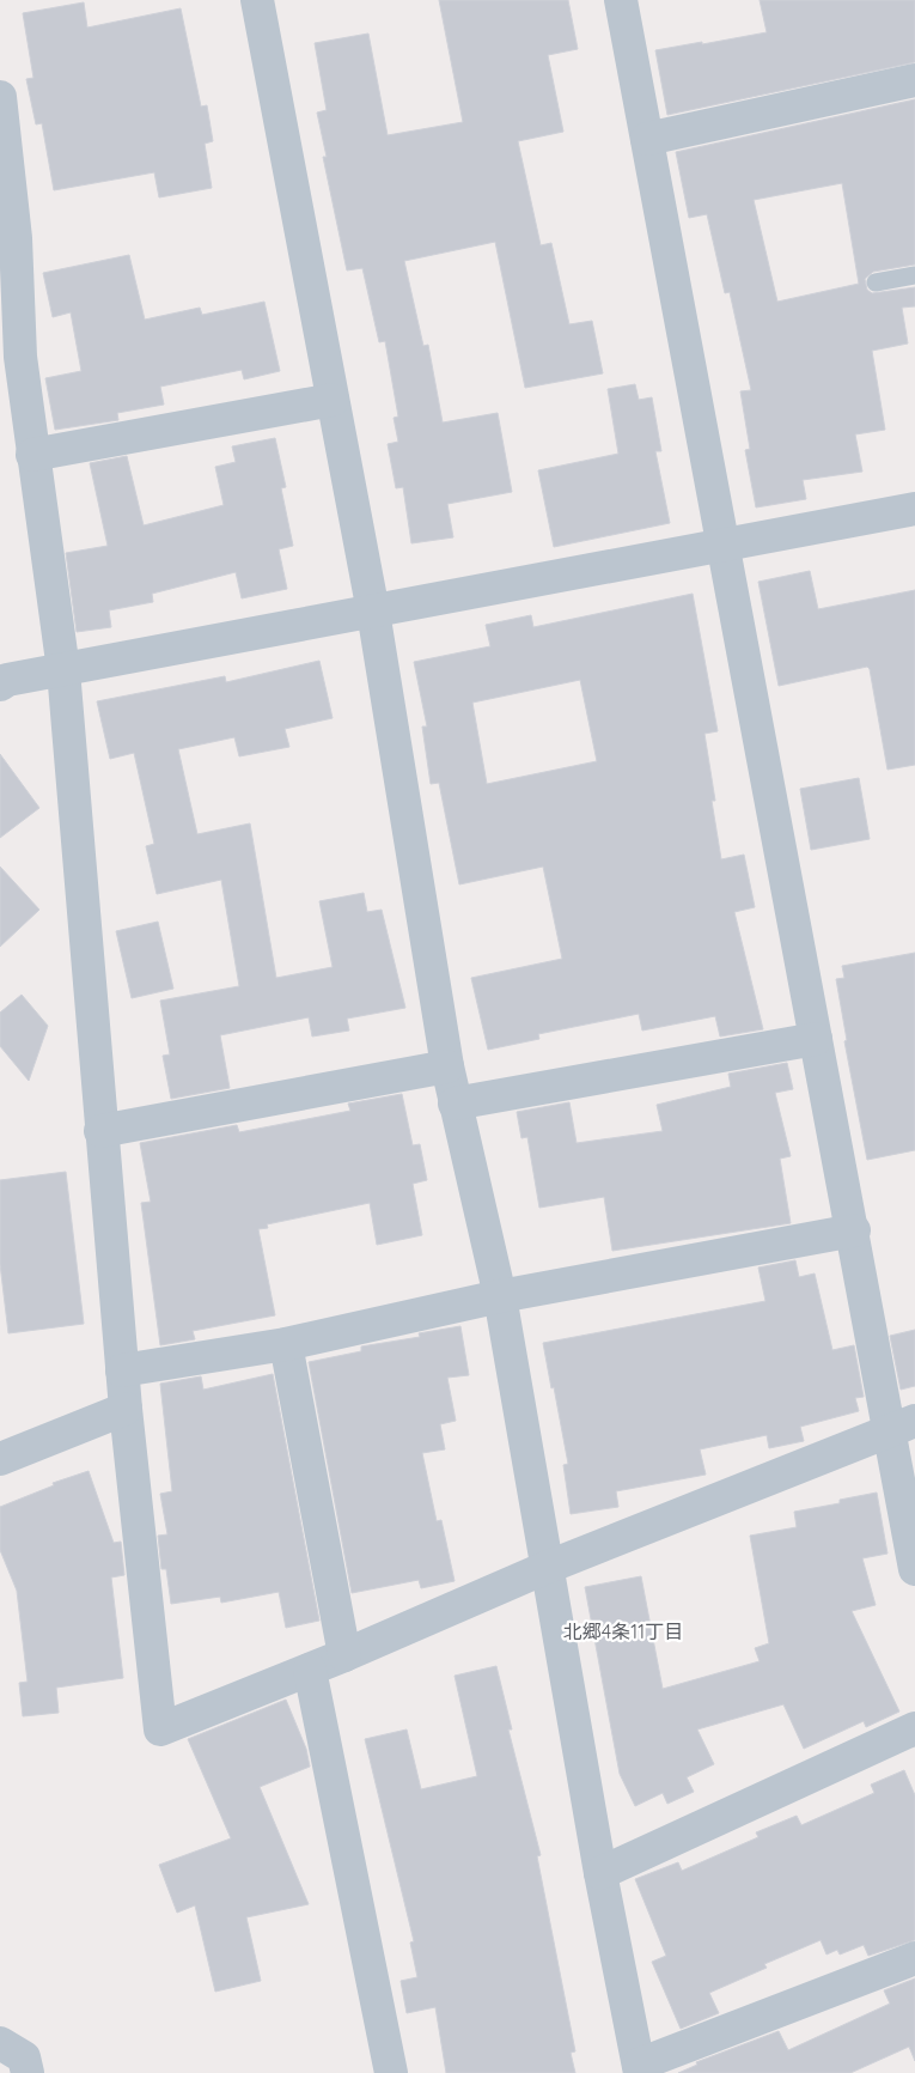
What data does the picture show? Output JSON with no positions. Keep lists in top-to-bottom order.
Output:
{
  "districts": ["北郷4条11丁目"]
}
